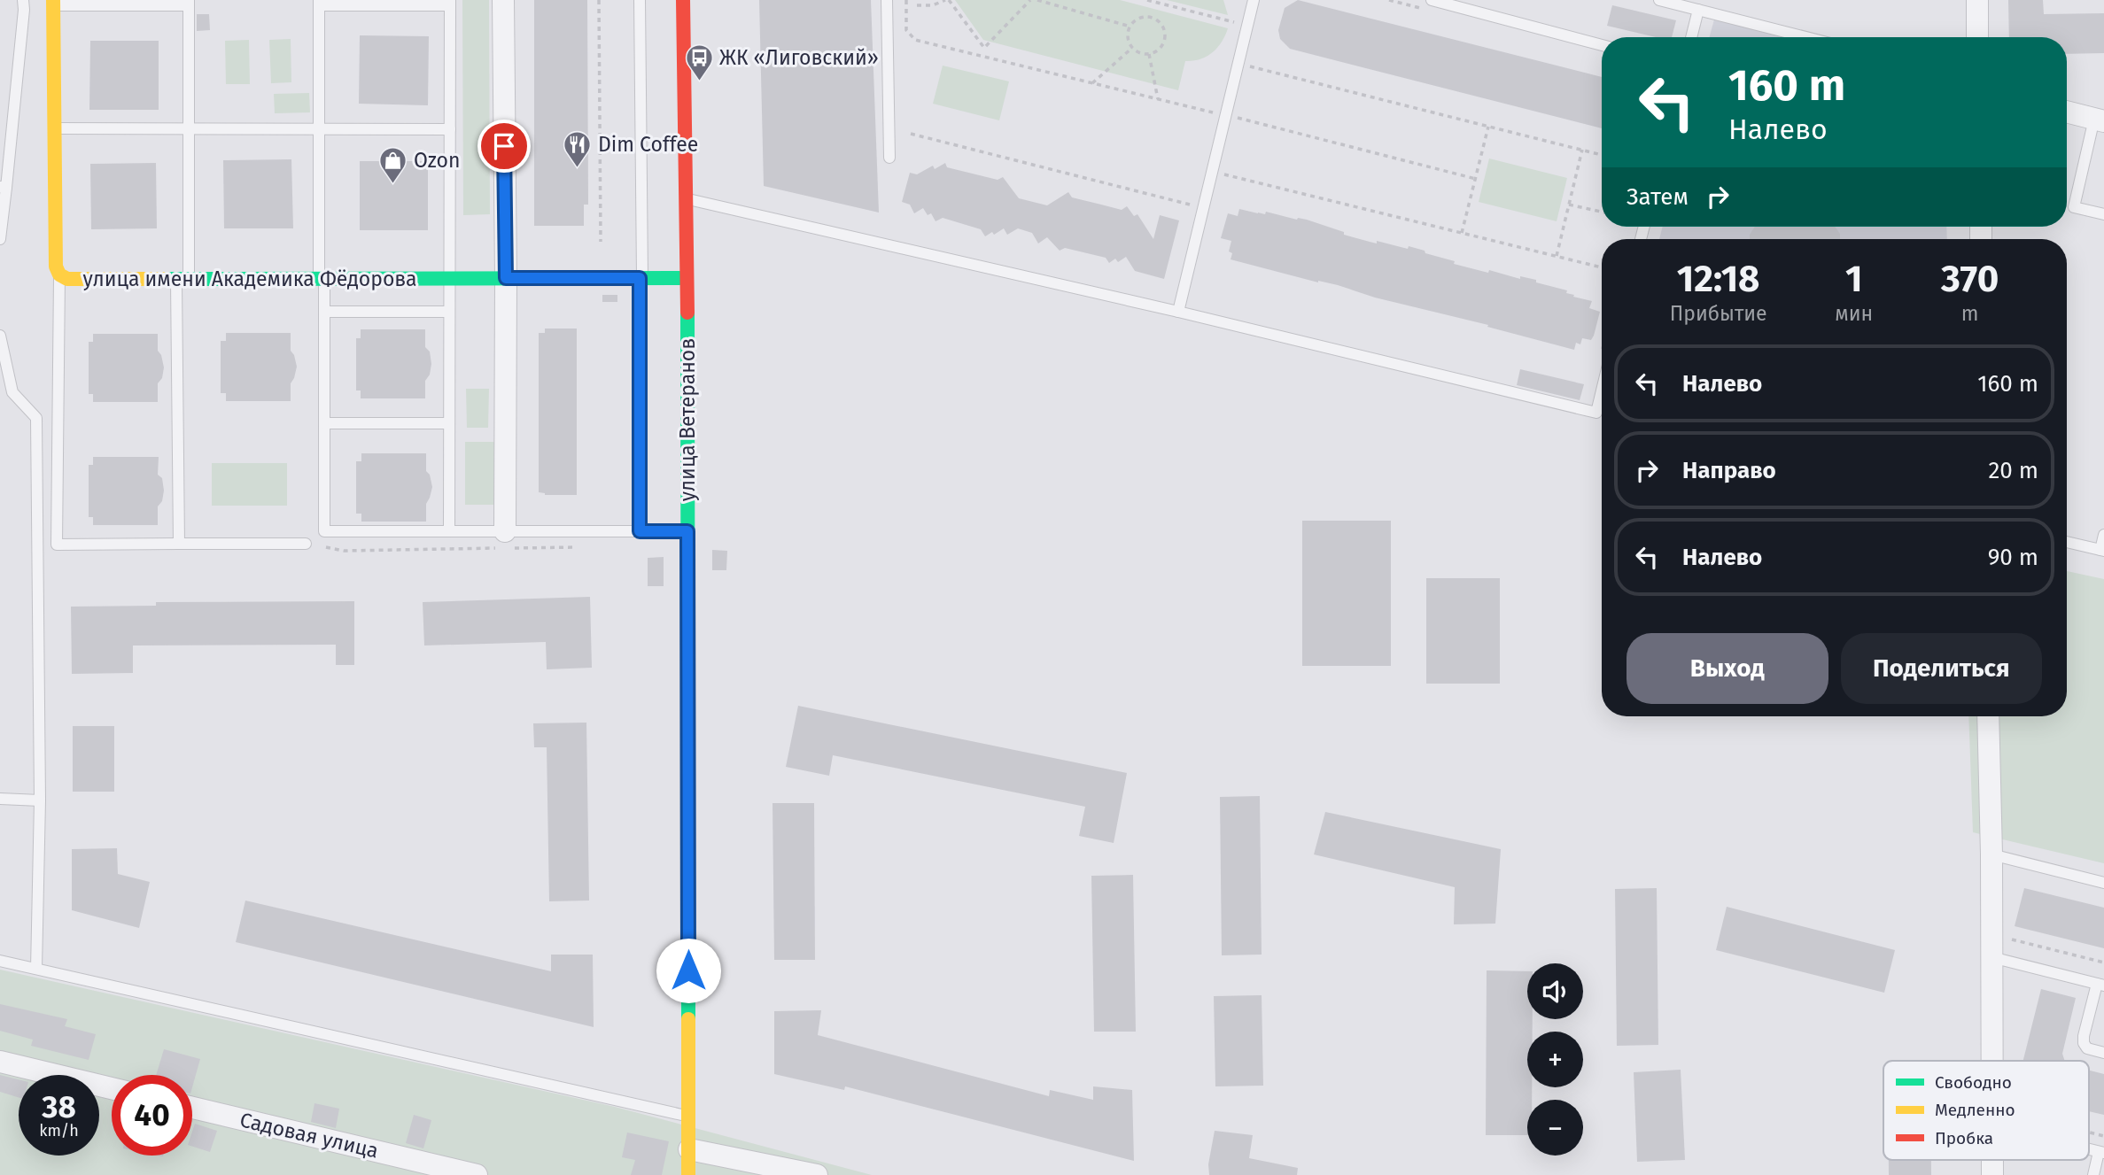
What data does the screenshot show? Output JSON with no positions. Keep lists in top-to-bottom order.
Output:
{
  "streets": {
    "street": ["улица имени Академика Фёдорова", "улица Ветеранов", "Садовая улица"]
  },
  "crossings": [
    ["улица имени Академика Фёдорова", "улица Ветеранов"]
  ],
  "places": {
    "bus stop": ["ЖК «Лиговский»"],
    "restaurant": ["Dim Coffee"],
    "shop": ["Ozon"]
  },
  "legend": ["Свободно", "Медленно", "Пробка"],
  "page": {
    "turn": ["160 m", "Налево"],
    "then": "Затем",
    "eta": [
      "12:18",
      "Прибытие",
      "1",
      "мин",
      "370",
      "m"
    ],
    "list": [
      {
        "name": "Налево",
        "value": "160 m"
      },
      {
        "name": "Направо",
        "value": "20 m"
      },
      {
        "name": "Налево",
        "value": "90 m"
      }
    ],
    "buttons": ["Выход", "Поделиться"],
    "map_buttons": ["+", "−"],
    "speed": "38 km/h",
    "limit": "40"
  }
}
